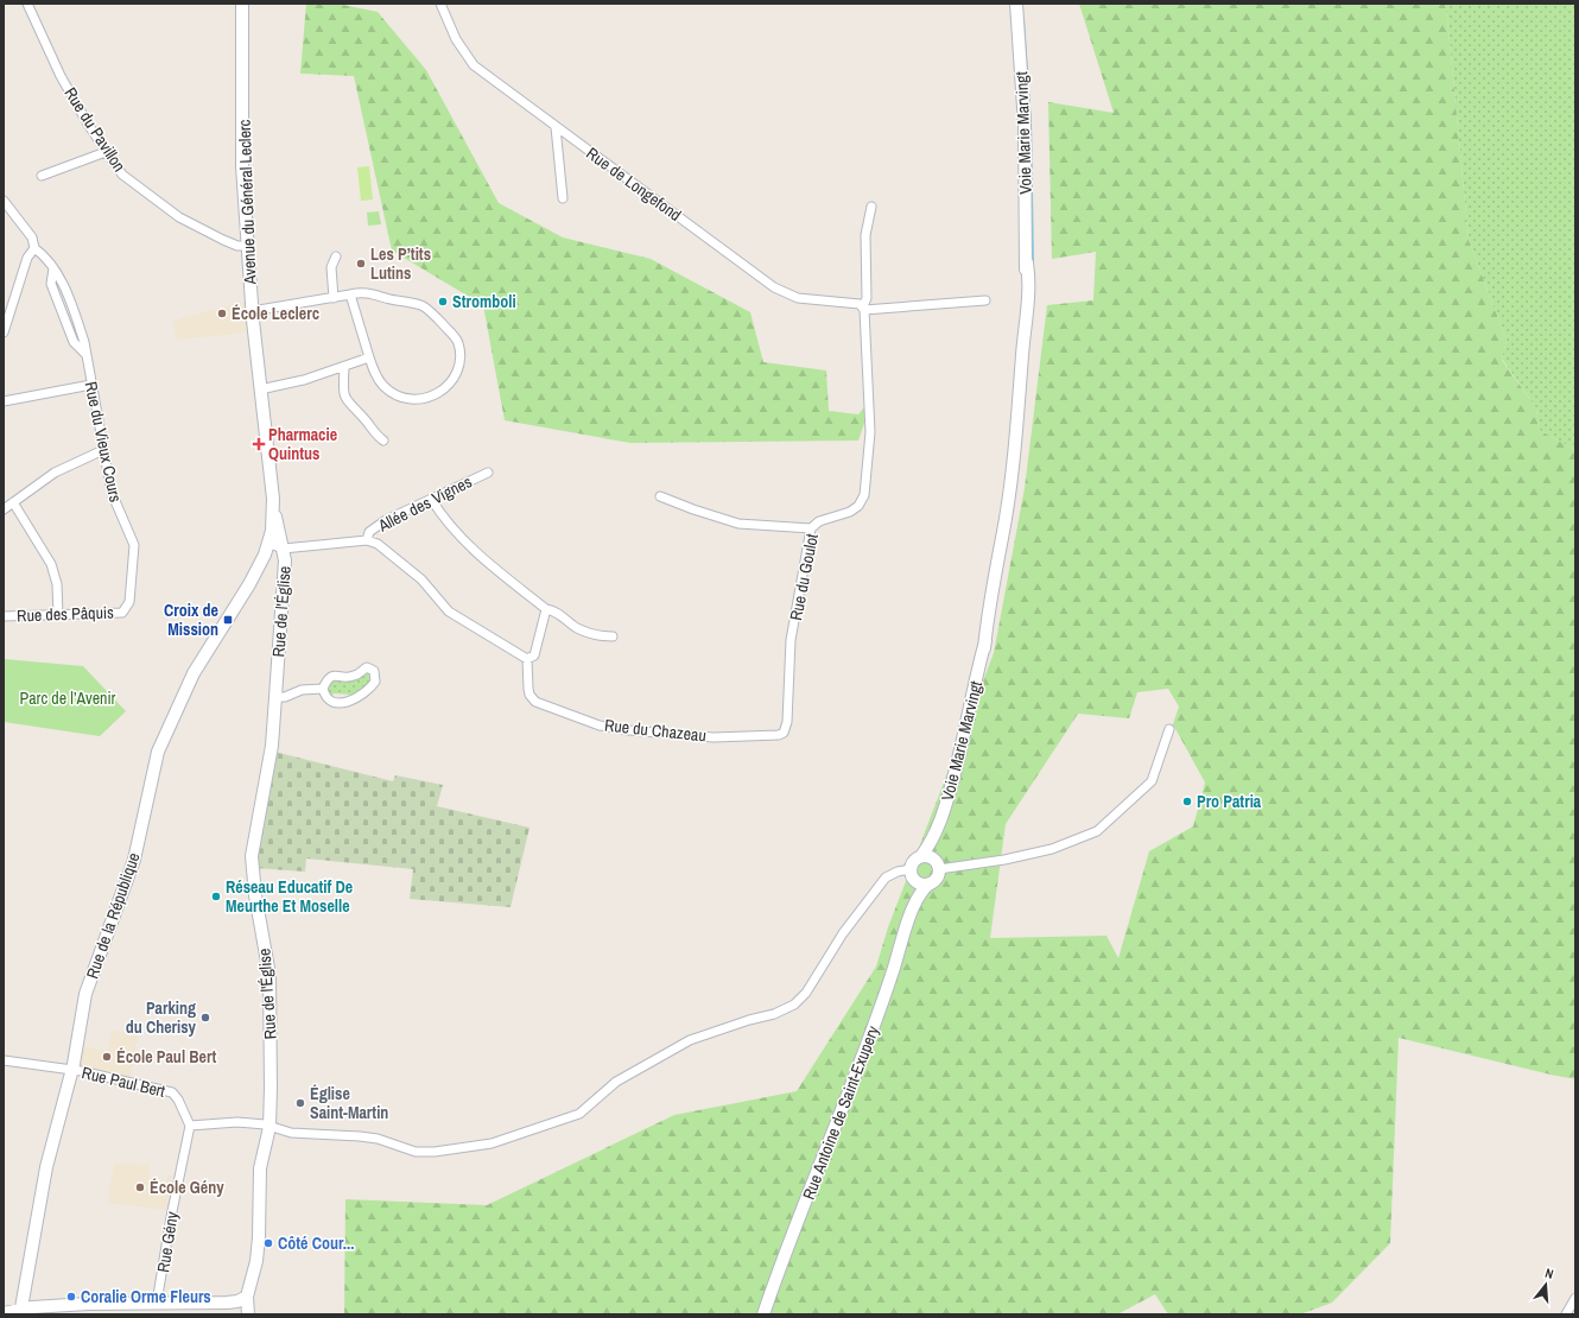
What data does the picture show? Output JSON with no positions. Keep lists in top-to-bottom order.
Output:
{
  "streets": {
    "main road": [
      "Voie Marie Marvingt",
      "Avenue du Général Leclerc",
      "Rue de l'Église",
      "Rue de la République",
      "Rue Antoine de Saint-Exupery"
    ],
    "street": [
      "Rue du Pavillon",
      "Rue de Longefond",
      "Rue du Vieux Cours",
      "Allée des Vignes",
      "Rue du Goulot",
      "Rue des Pâquis",
      "Rue du Chazeau",
      "Rue Paul Bert",
      "Rue Gény"
    ]
  },
  "crossings": [
    ["Rue du Pavillon", "Avenue du Général Leclerc"],
    ["Voie Marie Marvingt", "Rue Antoine de Saint-Exupery"],
    ["Rue de Longefond", "Rue du Goulot"],
    ["Avenue du Général Leclerc", "Rue de l'Église"],
    ["Avenue du Général Leclerc", "Rue de la République"],
    ["Rue du Vieux Cours", "Rue des Pâquis"],
    ["Rue du Goulot", "Rue du Chazeau"],
    ["Rue de la République", "Rue Paul Bert"],
    ["Rue Paul Bert", "Rue Gény"]
  ],
  "parks": ["Parc de l’Avenir"],
  "places": {
    "other": [
      "Les P’tits Lutins",
      "Stromboli",
      "École Leclerc",
      "Pro Patria",
      "Réseau Educatif De Meurthe Et Moselle",
      "Parking du Cherisy",
      "École Paul Bert",
      "Église Saint-Martin",
      "École Gény",
      "Côté Cour...",
      "Coralie Orme Fleurs"
    ],
    "health": ["Pharmacie Quintus"],
    "transit": ["Croix de Mission"]
  },
  "north": "top"
}
